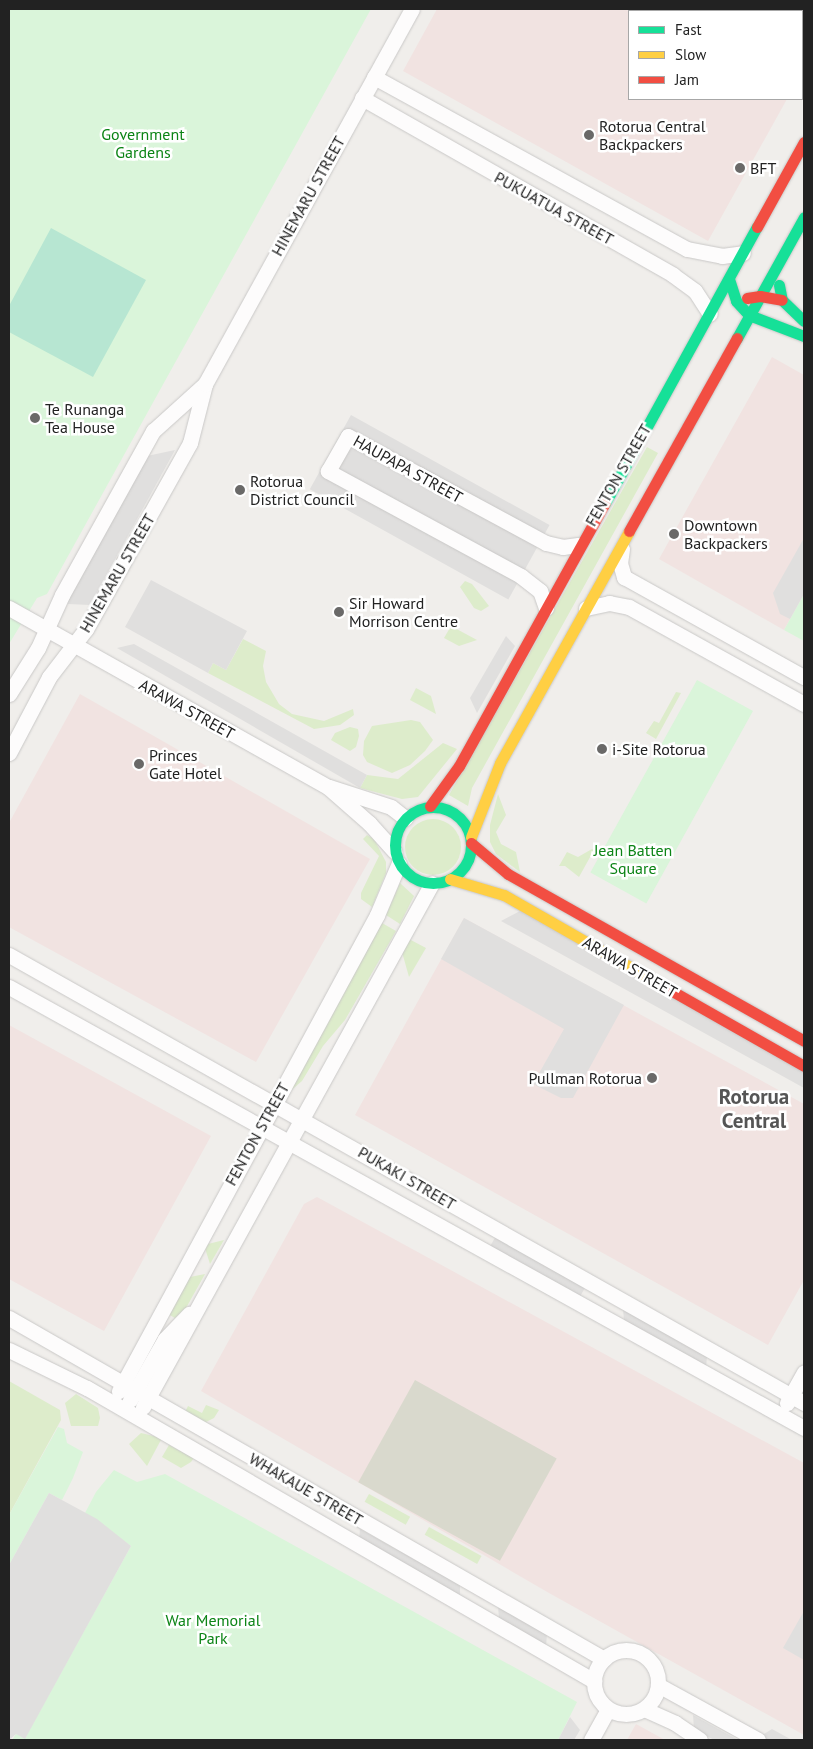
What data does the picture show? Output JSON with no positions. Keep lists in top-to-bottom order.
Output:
{
  "streets": {
    "main road": ["FENTON STREET", "ARAWA STREET"],
    "street": [
      "HINEMARU STREET",
      "PUKUATUA STREET",
      "HAUPAPA STREET",
      "PUKAKI STREET",
      "WHAKAUE STREET"
    ]
  },
  "crossings": [
    ["HINEMARU STREET", "PUKUATUA STREET"],
    ["HINEMARU STREET", "ARAWA STREET"],
    ["PUKUATUA STREET", "FENTON STREET"],
    ["HAUPAPA STREET", "FENTON STREET"],
    ["FENTON STREET", "ARAWA STREET"],
    ["FENTON STREET", "PUKAKI STREET"],
    ["FENTON STREET", "WHAKAUE STREET"]
  ],
  "districts": ["Rotorua Central"],
  "parks": ["Government Gardens", "Jean Batten Square", "War Memorial Park"],
  "places": [
    "Rotorua Central Backpackers",
    "BFT",
    "Te Runanga Tea House",
    "Rotorua District Council",
    "Downtown Backpackers",
    "Sir Howard Morrison Centre",
    "i-Site Rotorua",
    "Princes Gate Hotel",
    "Pullman Rotorua"
  ],
  "legend": ["Fast", "Slow", "Jam"]
}
